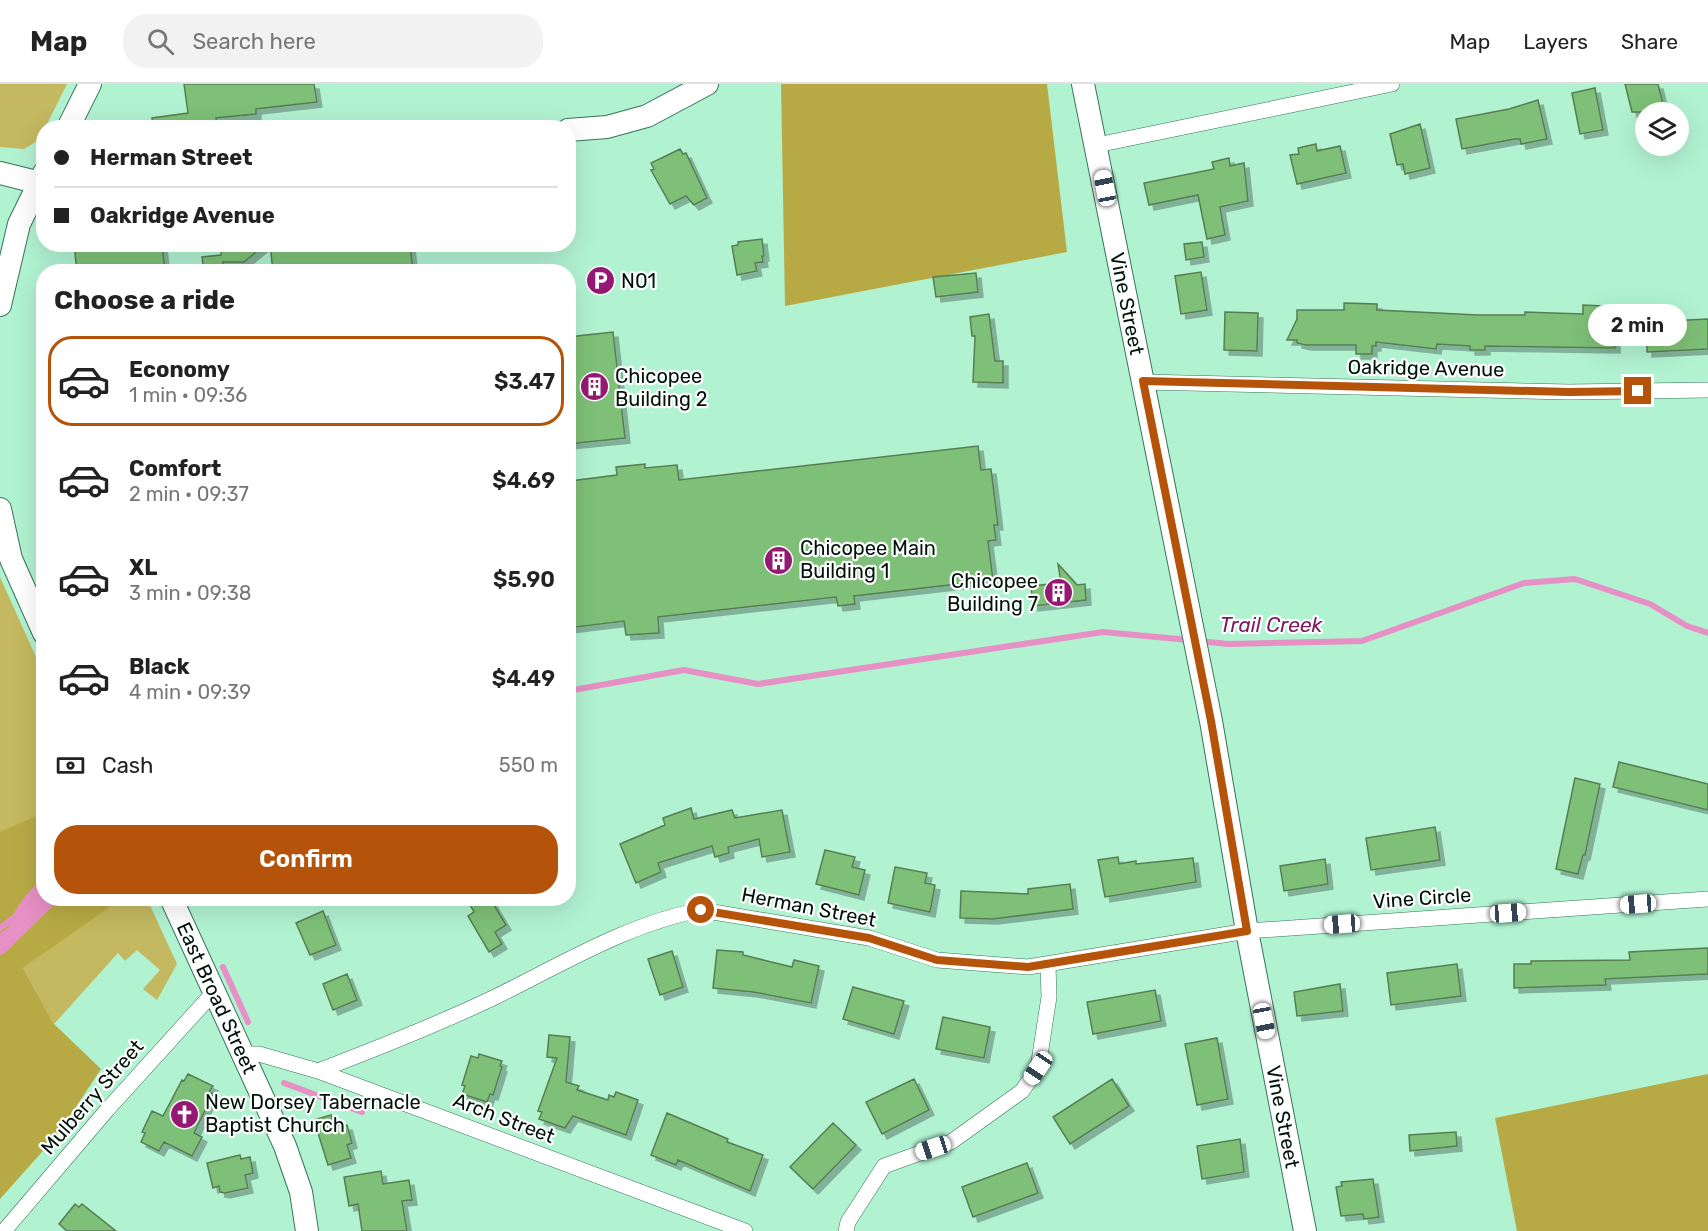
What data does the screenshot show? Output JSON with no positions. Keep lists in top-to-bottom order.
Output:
{
  "streets": {
    "street": [
      "Vine Street",
      "Oakridge Avenue",
      "Vine Circle",
      "Herman Street",
      "East Broad Street",
      "Mulberry Street",
      "Arch Street"
    ]
  },
  "crossings": [
    ["Vine Street", "Oakridge Avenue"],
    ["Vine Street", "Vine Circle"],
    ["Vine Street", "Herman Street"],
    ["Vine Circle", "Herman Street"],
    ["Herman Street", "Arch Street"],
    ["East Broad Street", "Mulberry Street"],
    ["East Broad Street", "Arch Street"]
  ],
  "water": ["Trail Creek"],
  "places": {
    "parking": ["N01"],
    "building": ["Chicopee Building 2", "Chicopee Main Building 1", "Chicopee Building 7"],
    "church": ["New Dorsey Tabernacle Baptist Church"]
  },
  "page": {
    "header": "Map",
    "search": "Search here",
    "nav": ["Map", "Layers", "Share"],
    "banner": ["Herman Street", "Oakridge Avenue"],
    "heading": "Choose a ride",
    "bubble": "2 min",
    "list": [
      {
        "name": "Economy",
        "note": "1 min · 09:36",
        "value": "$3.47"
      },
      {
        "name": "Comfort",
        "note": "2 min · 09:37",
        "value": "$4.69"
      },
      {
        "name": "XL",
        "note": "3 min · 09:38",
        "value": "$5.90"
      },
      {
        "name": "Black",
        "note": "4 min · 09:39",
        "value": "$4.49"
      }
    ],
    "pay": ["Cash", "550 m"],
    "buttons": "Confirm"
  }
}
